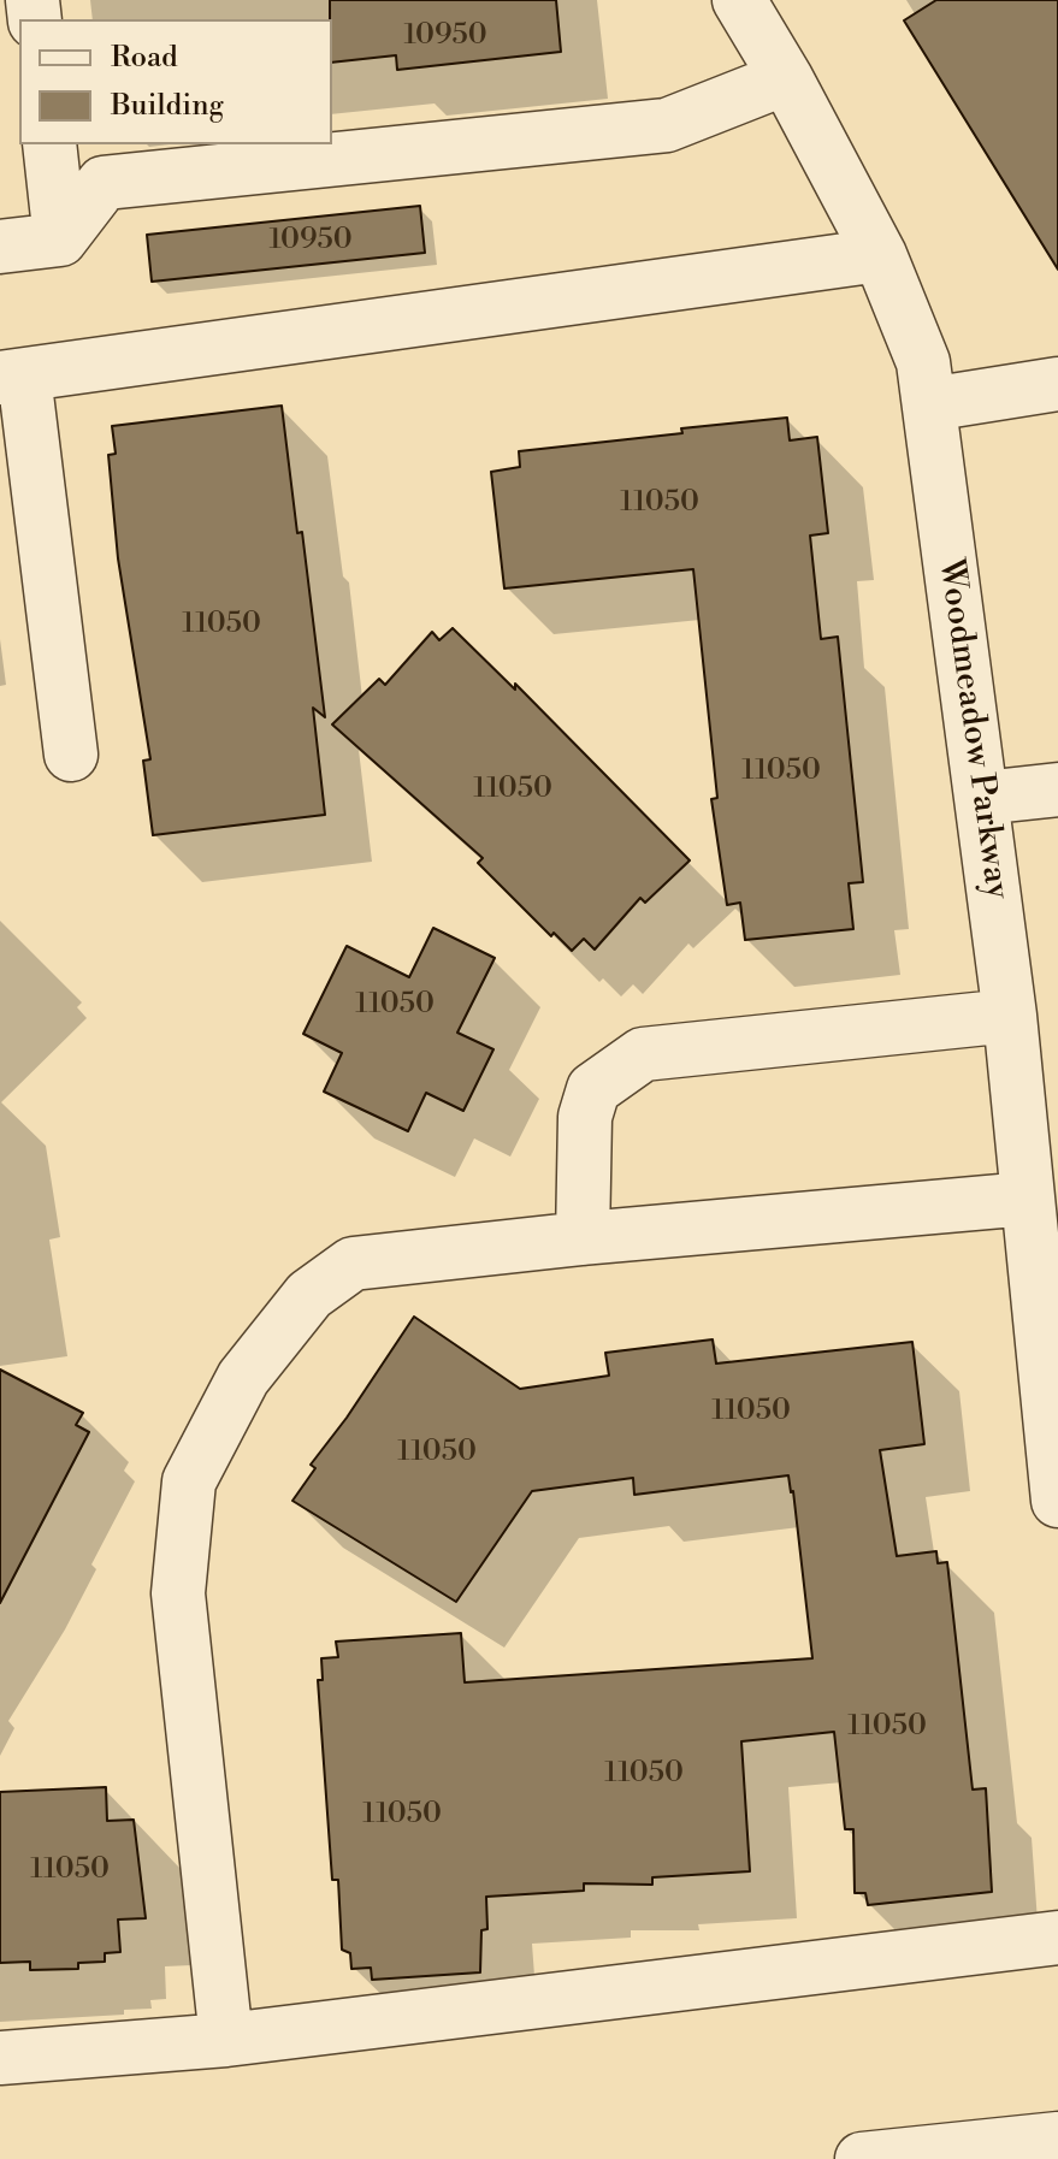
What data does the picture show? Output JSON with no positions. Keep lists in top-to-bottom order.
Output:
{
  "streets": {
    "street": ["Woodmeadow Parkway"]
  },
  "house_numbers": [
    "10950",
    "10950",
    "11050",
    "11050",
    "11050",
    "11050",
    "11050",
    "11050",
    "11050",
    "11050",
    "11050",
    "11050",
    "11050"
  ],
  "legend": ["Road", "Building"]
}
